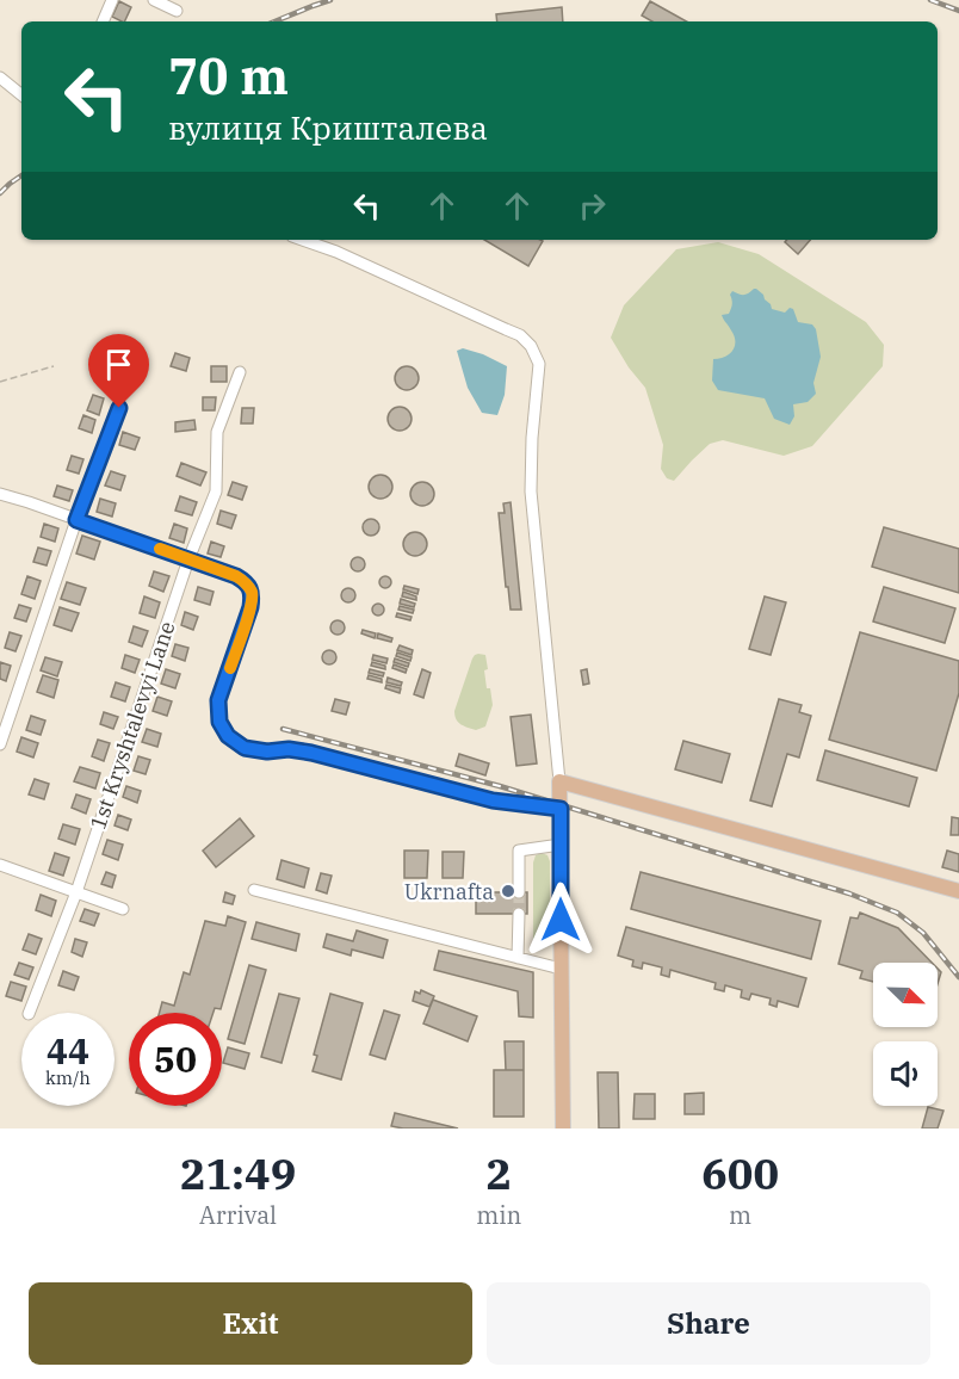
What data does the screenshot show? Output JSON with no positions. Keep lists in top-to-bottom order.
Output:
{
  "streets": {
    "street": ["1st Kryshtalevyi Lane"]
  },
  "places": ["Ukrnafta"],
  "north": "bottom right",
  "page": {
    "turn": ["70 m", "вулиця Кришталева"],
    "speed": "44 km/h",
    "limit": "50",
    "eta": [
      "21:49",
      "Arrival",
      "2",
      "min",
      "600",
      "m"
    ],
    "buttons": ["Exit", "Share"]
  }
}
